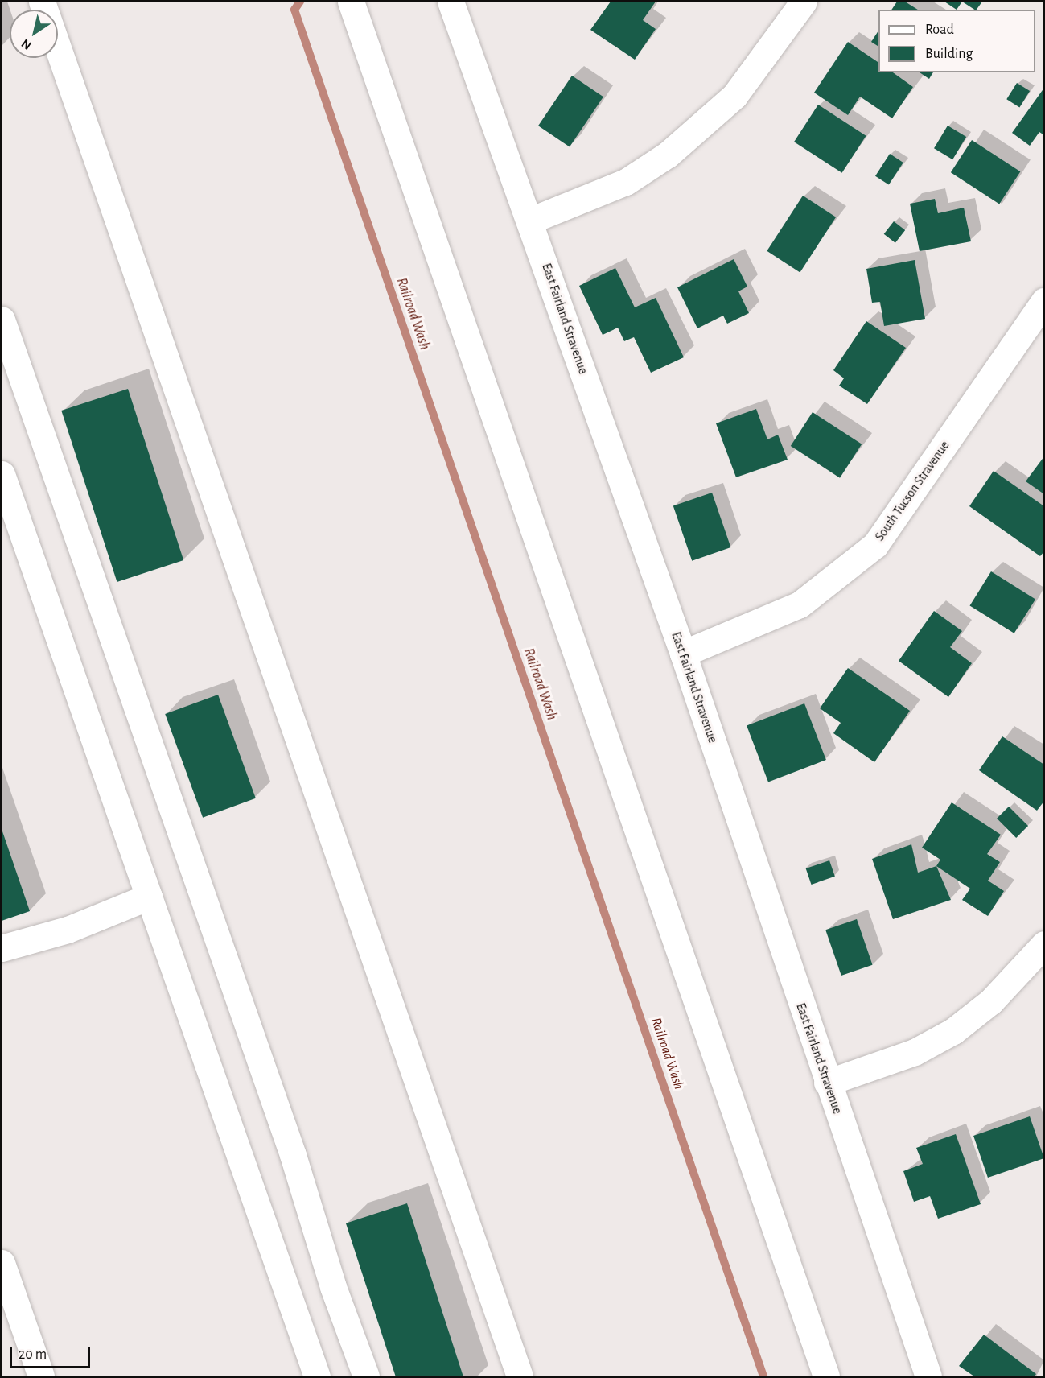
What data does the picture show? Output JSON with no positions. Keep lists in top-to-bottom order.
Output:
{
  "streets": {
    "street": ["East Fairland Stravenue", "South Tucson Stravenue"]
  },
  "crossings": [
    ["East Fairland Stravenue", "South Tucson Stravenue"]
  ],
  "water": ["Railroad Wash"],
  "legend": ["Road", "Building"],
  "scale_bar": "20 m",
  "north": "bottom left"
}
